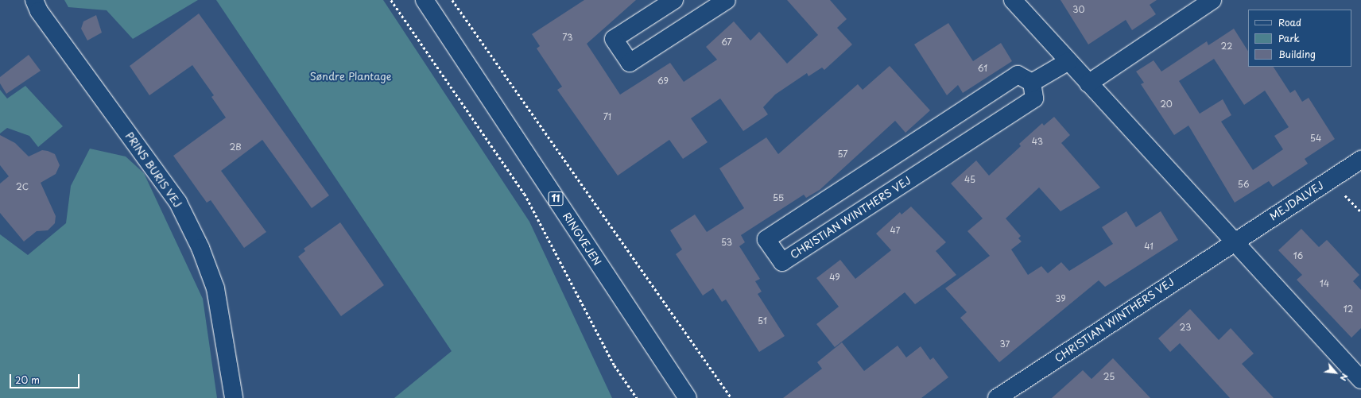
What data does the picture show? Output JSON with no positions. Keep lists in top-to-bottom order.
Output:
{
  "streets": {
    "street": [
      "PRINS BURIS VEJ",
      "11",
      "MEJDALVEJ",
      "CHRISTIAN WINTHERS VEJ",
      "RINGVEJEN"
    ]
  },
  "crossings": [
    ["MEJDALVEJ", "CHRISTIAN WINTHERS VEJ"]
  ],
  "parks": ["Søndre Plantage"],
  "house_numbers": [
    "30",
    "73",
    "67",
    "22",
    "61",
    "69",
    "20",
    "71",
    "54",
    "43",
    "2B",
    "57",
    "45",
    "56",
    "2C",
    "55",
    "47",
    "53",
    "41",
    "16",
    "49",
    "14",
    "39",
    "12",
    "51",
    "23",
    "37",
    "25"
  ],
  "legend": ["Road", "Park", "Building"],
  "scale_bar": "20 m",
  "north": "bottom right"
}
